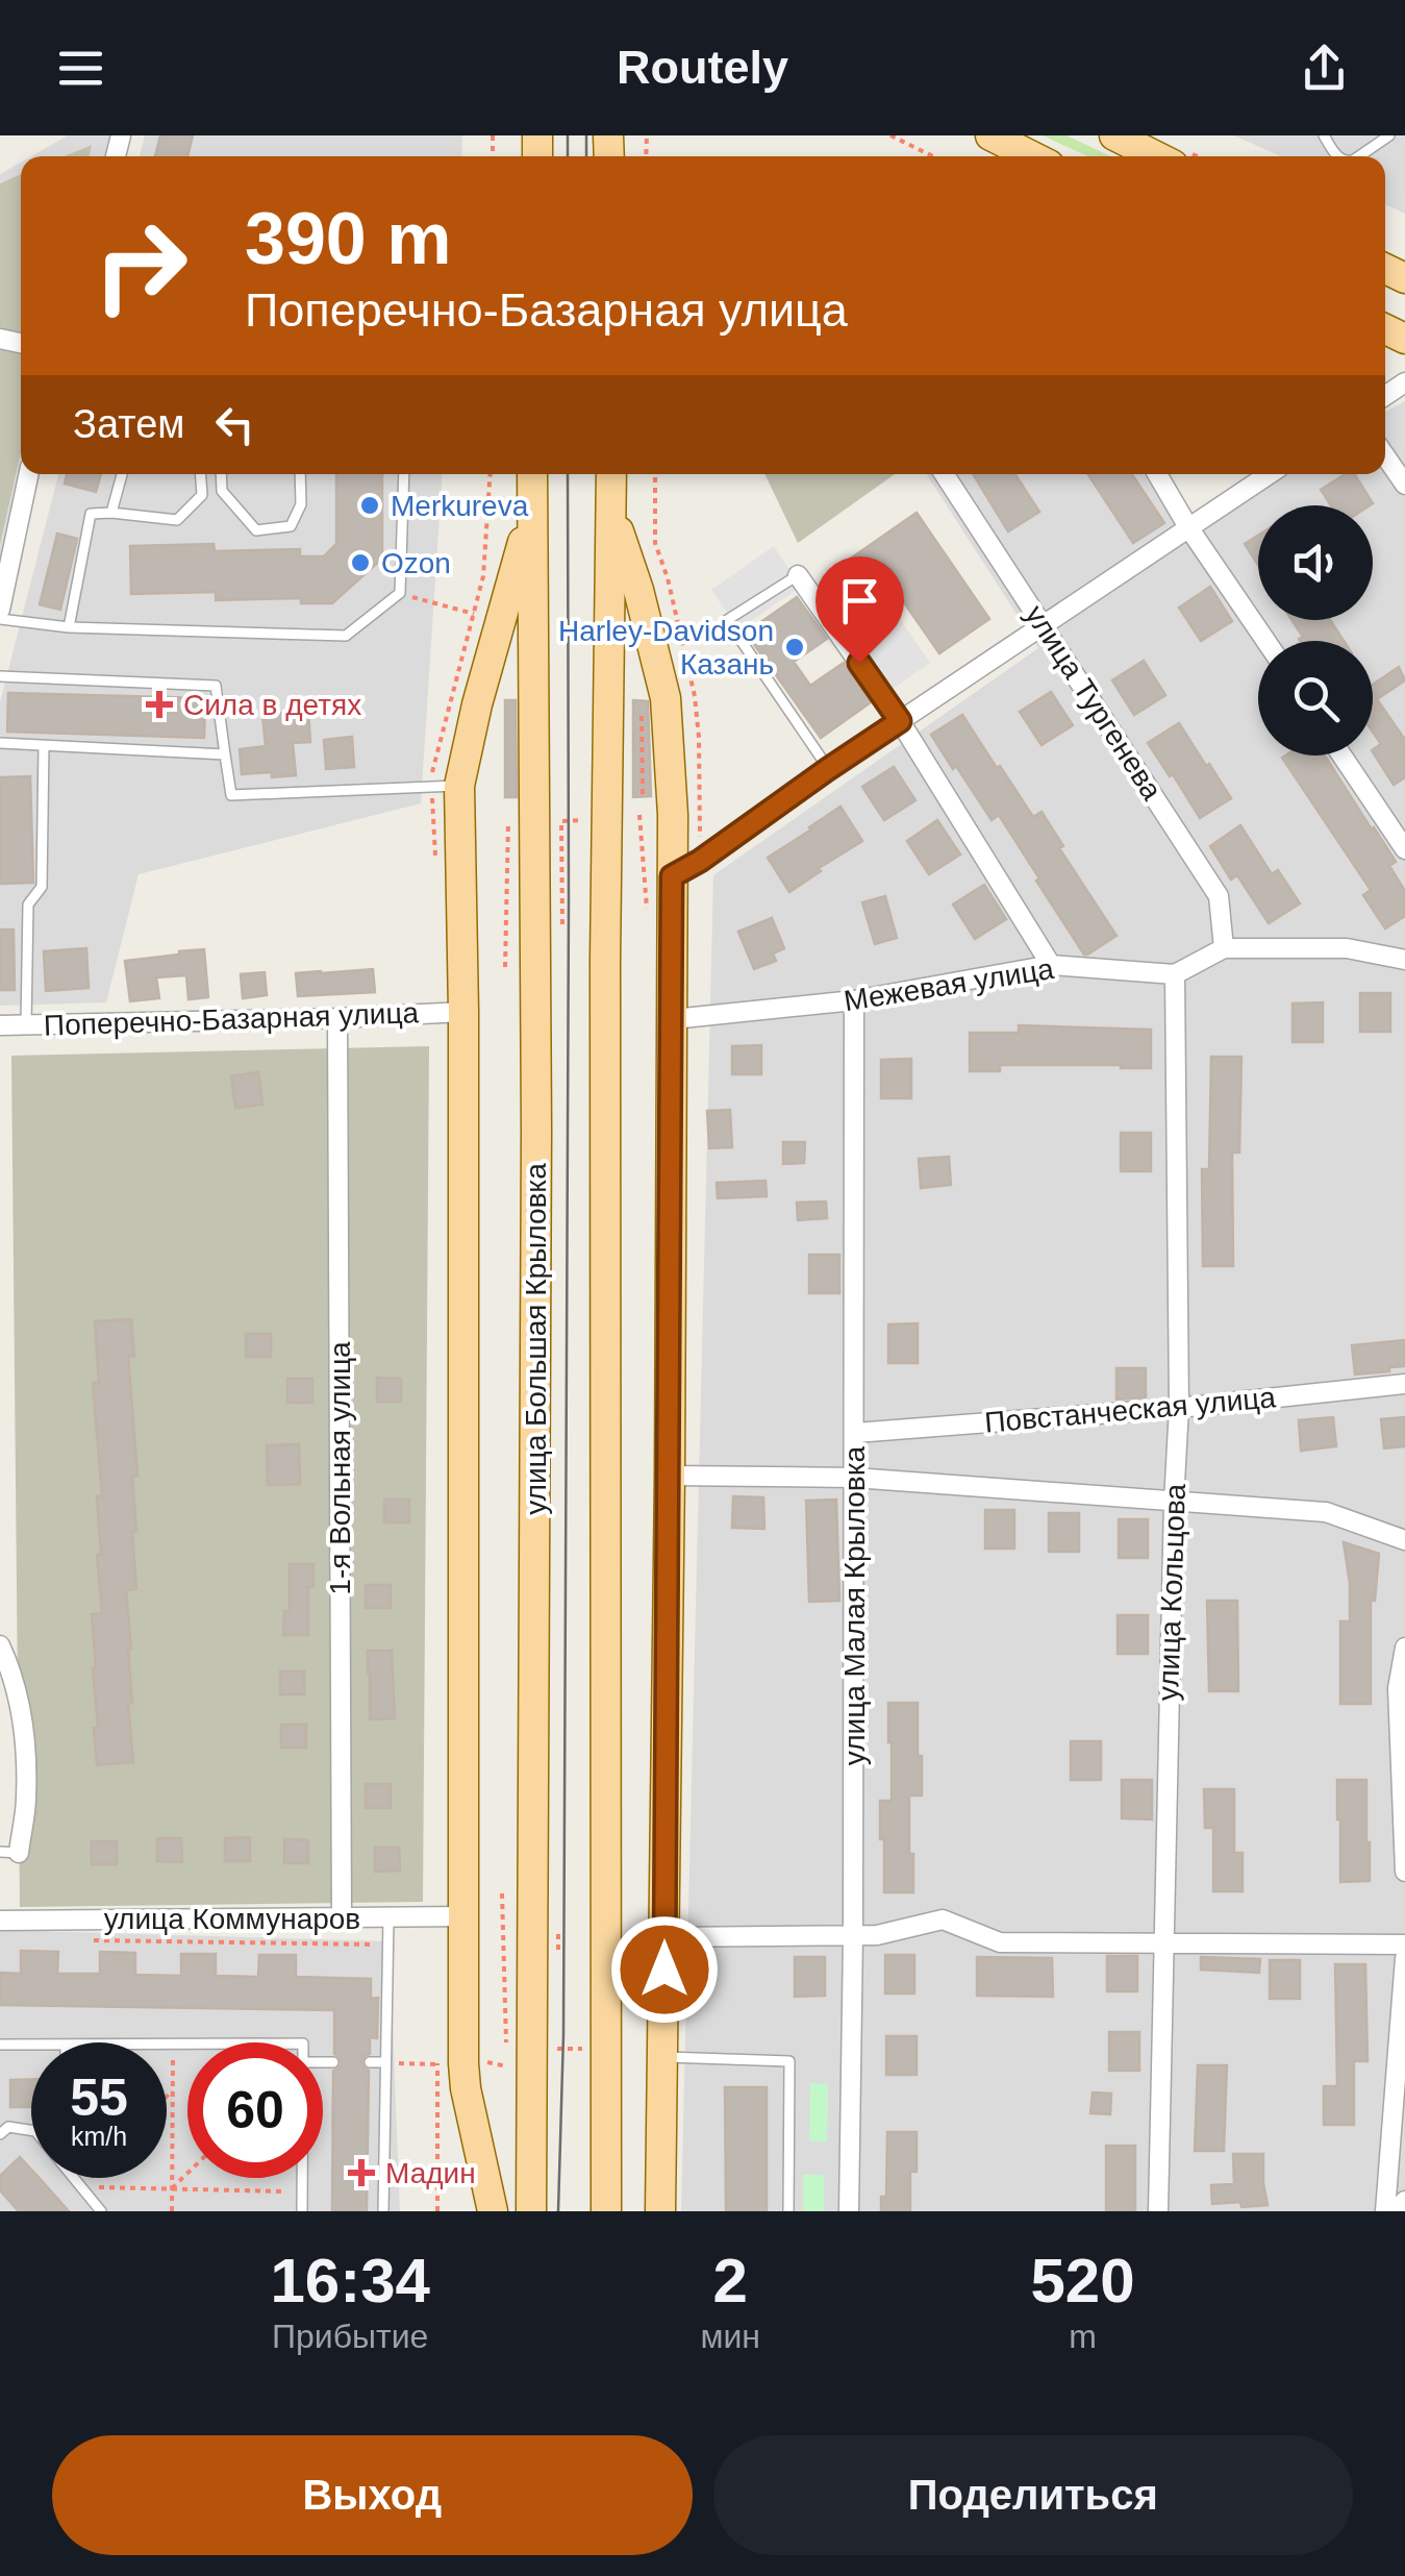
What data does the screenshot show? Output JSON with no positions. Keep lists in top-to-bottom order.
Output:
{
  "streets": {
    "main road": ["улица Большая Крыловка"],
    "street": [
      "улица Тургенева",
      "Межевая улица",
      "Поперечно-Базарная улица",
      "Повстанческая улица",
      "1-я Вольная улица",
      "улица Кольцова",
      "улица Малая Крыловка",
      "улица Коммунаров"
    ]
  },
  "crossings": [
    ["Межевая улица", "улица Кольцова"],
    ["Межевая улица", "улица Малая Крыловка"],
    ["Поперечно-Базарная улица", "1-я Вольная улица"],
    ["Повстанческая улица", "улица Кольцова"],
    ["Повстанческая улица", "улица Малая Крыловка"],
    ["1-я Вольная улица", "улица Коммунаров"]
  ],
  "places": {
    "other": ["Merkureva", "Ozon", "Harley-Davidson Казань"],
    "health": ["Сила в детях", "Мадин"]
  },
  "page": {
    "header": "Routely",
    "turn": ["390 m", "Поперечно-Базарная улица"],
    "then": "Затем",
    "speed": "55 km/h",
    "limit": "60",
    "eta": [
      "16:34",
      "Прибытие",
      "2",
      "мин",
      "520",
      "m"
    ],
    "buttons": ["Выход", "Поделиться"]
  }
}
